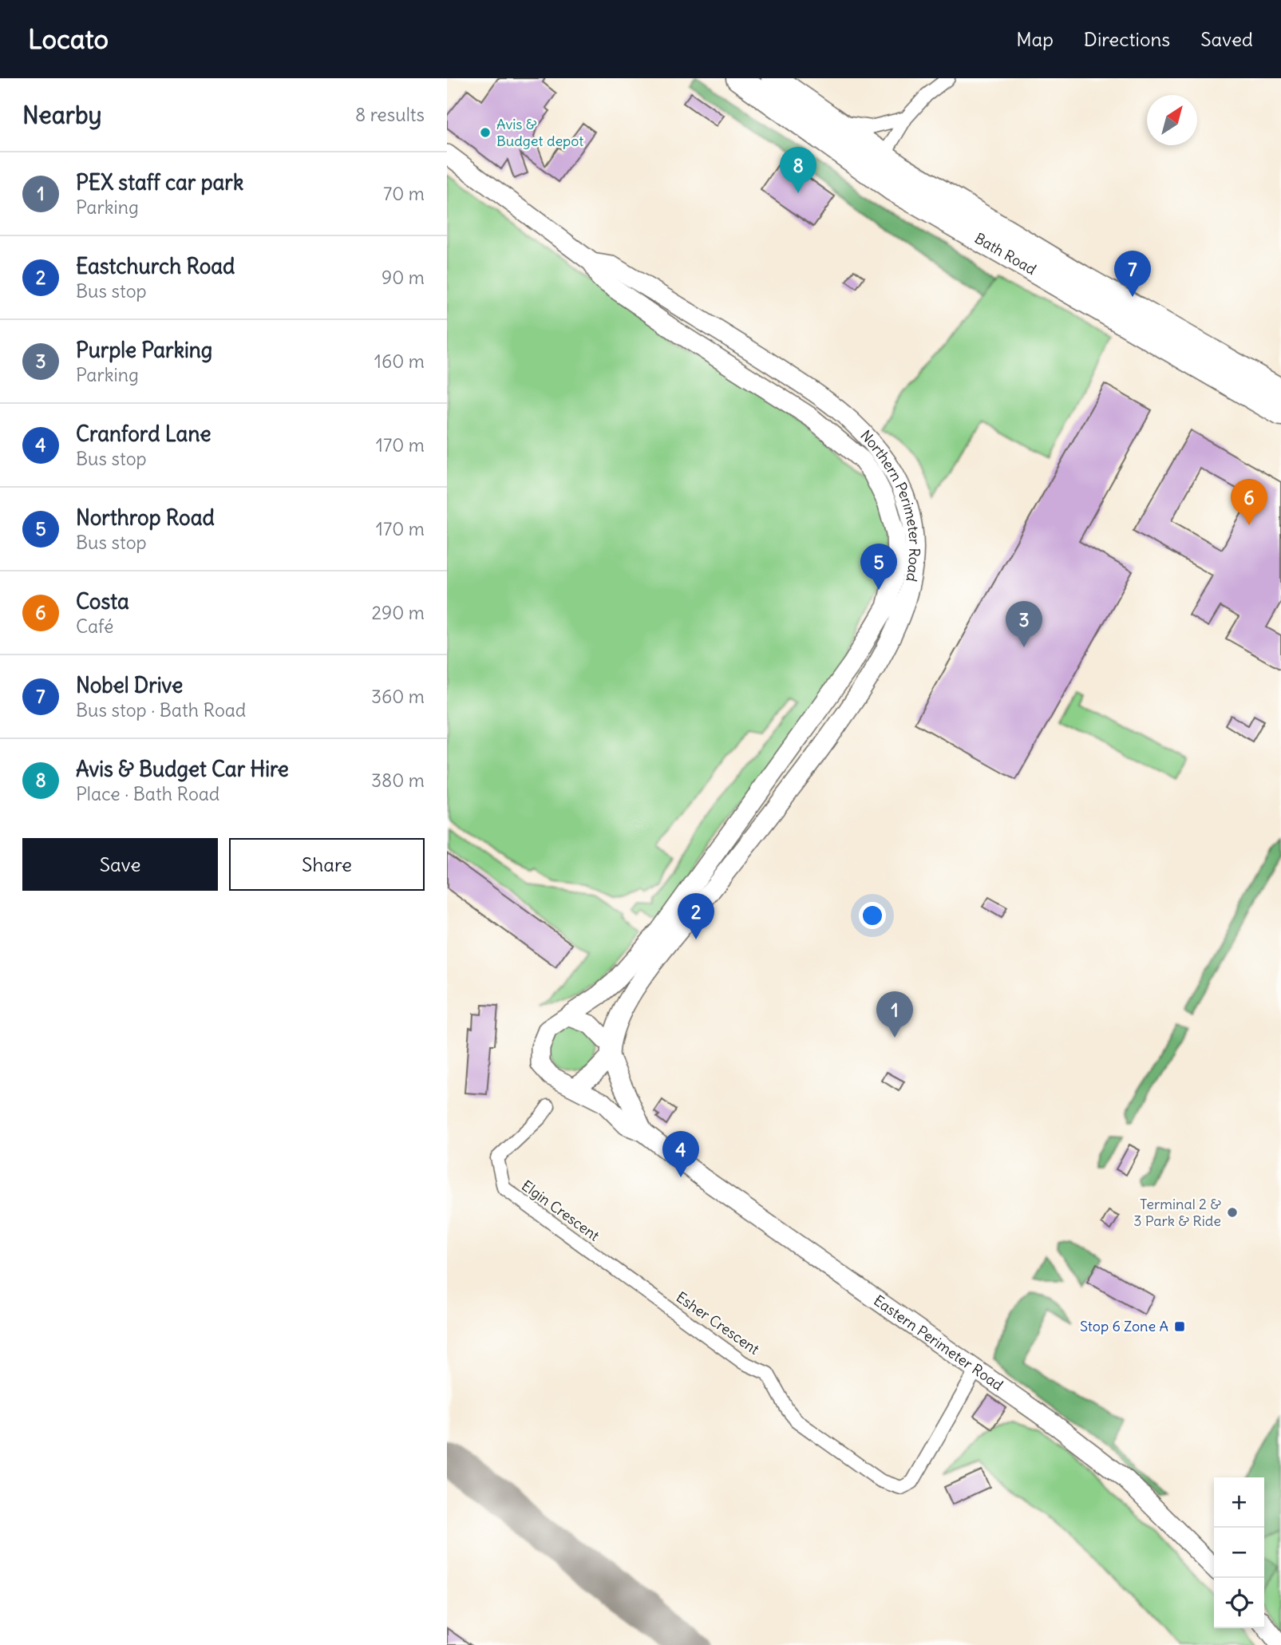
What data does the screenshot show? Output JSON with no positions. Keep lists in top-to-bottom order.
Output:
{
  "streets": {
    "highway": ["Bath Road"],
    "street": [
      "Northern Perimeter Road",
      "Elgin Crescent",
      "Esher Crescent",
      "Eastern Perimeter Road"
    ]
  },
  "crossings": [
    ["Northern Perimeter Road", "Eastern Perimeter Road"],
    ["Elgin Crescent", "Esher Crescent"],
    ["Esher Crescent", "Eastern Perimeter Road"]
  ],
  "places": {
    "other": ["Avis & Budget depot", "Terminal 2 & 3 Park & Ride"],
    "transit": ["Stop 6 Zone A"]
  },
  "north": "top right",
  "page": {
    "header": "Locato",
    "nav": ["Map", "Directions", "Saved"],
    "heading": ["Nearby", "8 results"],
    "pins": [
      "8",
      "7",
      "6",
      "5",
      "3",
      "2",
      "1",
      "4"
    ],
    "list": [
      {
        "mark": "1",
        "name": "PEX staff car park",
        "note": "Parking",
        "value": "70 m"
      },
      {
        "mark": "2",
        "name": "Eastchurch Road",
        "note": "Bus stop",
        "value": "90 m"
      },
      {
        "mark": "3",
        "name": "Purple Parking",
        "note": "Parking",
        "value": "160 m"
      },
      {
        "mark": "4",
        "name": "Cranford Lane",
        "note": "Bus stop",
        "value": "170 m"
      },
      {
        "mark": "5",
        "name": "Northrop Road",
        "note": "Bus stop",
        "value": "170 m"
      },
      {
        "mark": "6",
        "name": "Costa",
        "note": "Café",
        "value": "290 m"
      },
      {
        "mark": "7",
        "name": "Nobel Drive",
        "note": "Bus stop · Bath Road",
        "value": "360 m"
      },
      {
        "mark": "8",
        "name": "Avis & Budget Car Hire",
        "note": "Place · Bath Road",
        "value": "380 m"
      }
    ],
    "buttons": ["Save", "Share"],
    "map_buttons": ["+", "−"]
  }
}
